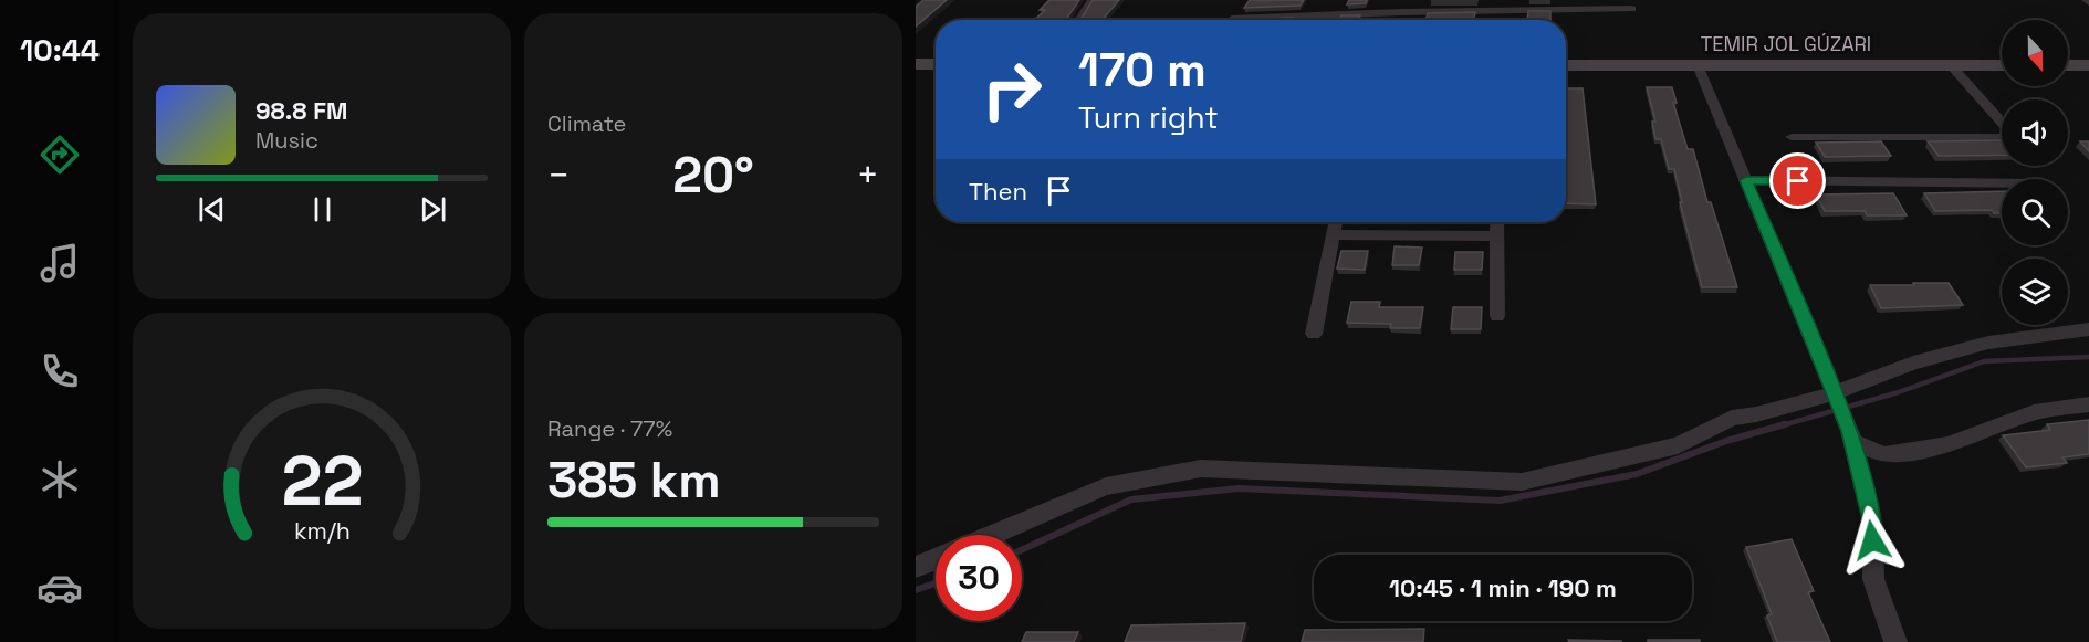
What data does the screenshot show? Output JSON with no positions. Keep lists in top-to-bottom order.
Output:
{
  "north": "bottom",
  "page": {
    "tabs": "10:44",
    "tile": [
      "Climate",
      ["Range · 77%", "385 km"]
    ],
    "turn": ["170 m", "Turn right"],
    "song": ["98.8 FM", "Music"],
    "heat": ["−", "20°", "+"],
    "then": "Then",
    "limit": "30",
    "trip": "10:45 · 1 min · 190 m",
    "gauge": ["22", "km/h"]
  }
}
